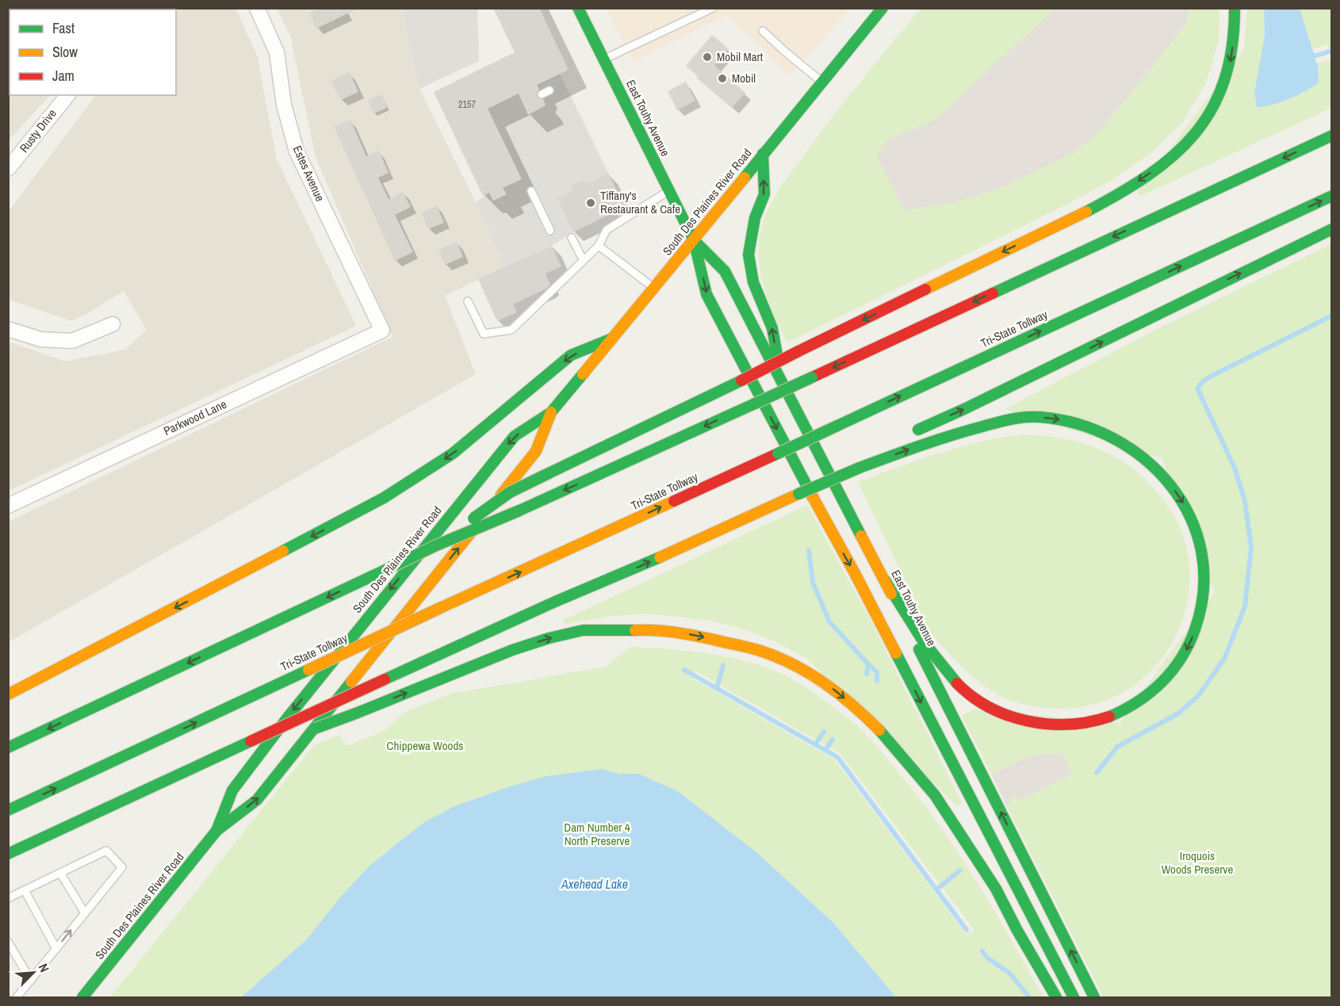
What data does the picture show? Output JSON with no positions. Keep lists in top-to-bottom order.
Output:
{
  "streets": {
    "main road": ["East Touhy Avenue", "South Des Plaines River Road", "Tri-State Tollway"],
    "street": ["Rusty Drive", "Estes Avenue", "Parkwood Lane"]
  },
  "crossings": [
    ["East Touhy Avenue", "South Des Plaines River Road"],
    ["Estes Avenue", "Parkwood Lane"]
  ],
  "water": ["Axehead Lake"],
  "parks": ["Chippewa Woods", "Dam Number 4 North Preserve", "Iroquois Woods Preserve"],
  "places": ["Mobil Mart", "Mobil", "Tiffany's Restaurant & Cafe"],
  "house_numbers": ["2157"],
  "legend": ["Fast", "Slow", "Jam"],
  "north": "top right"
}
